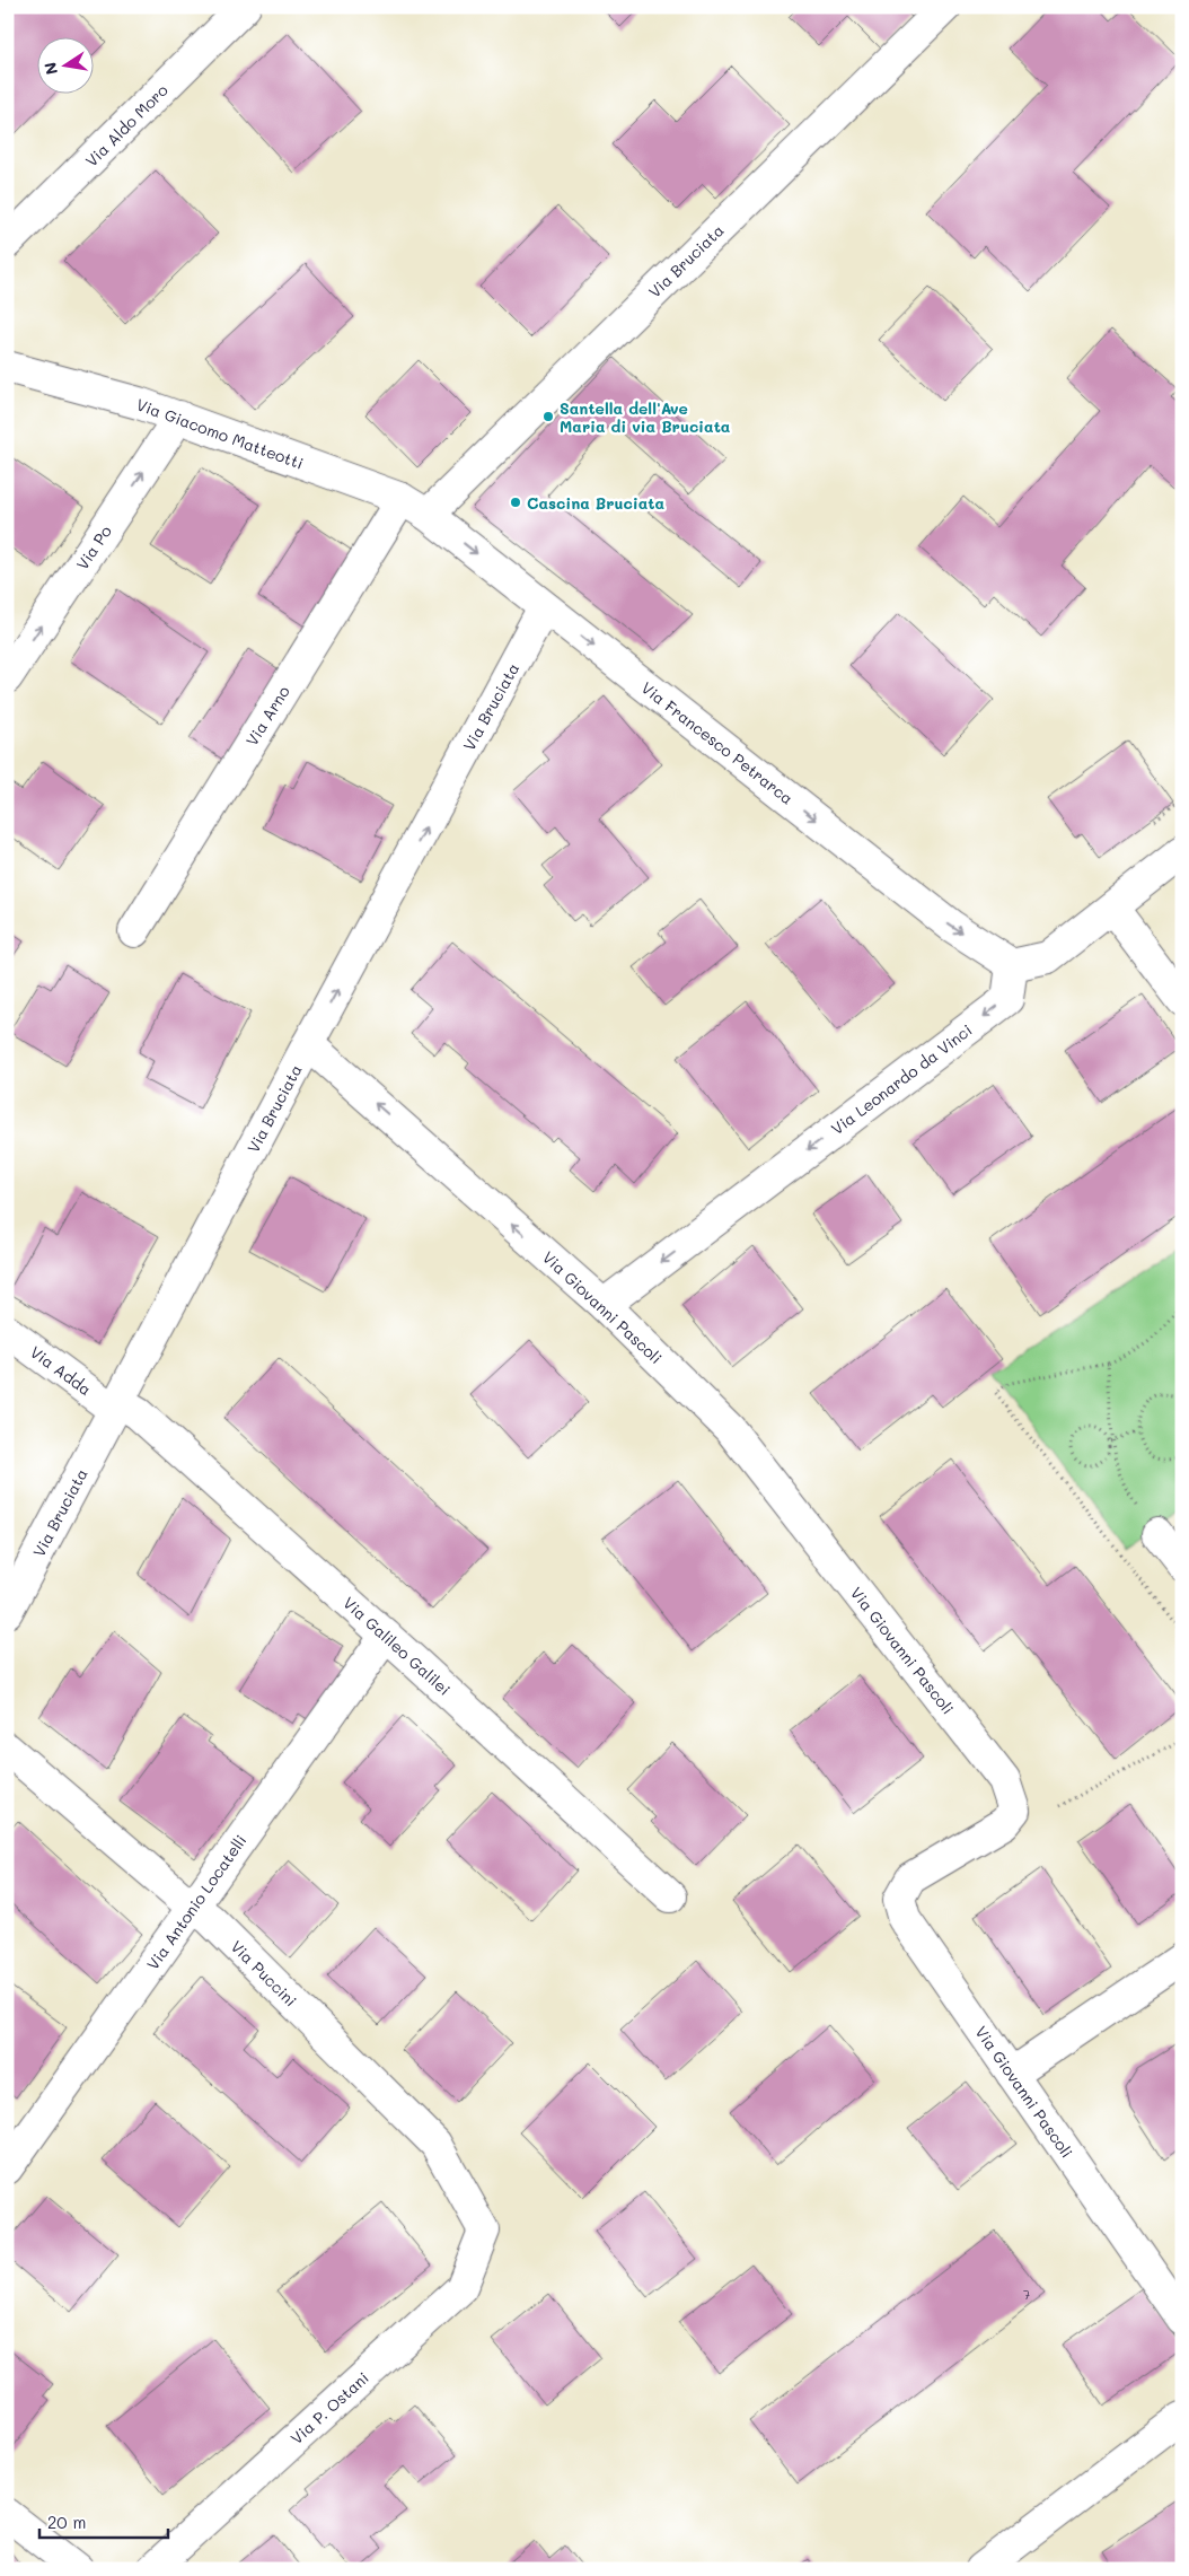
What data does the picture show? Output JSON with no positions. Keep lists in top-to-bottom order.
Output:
{
  "streets": {
    "street": [
      "Via Aldo Moro",
      "Via Bruciata",
      "Via Giacomo Matteotti",
      "Via Po",
      "Via Arno",
      "Via Francesco Petrarca",
      "Via Leonardo da Vinci",
      "Via Giovanni Pascoli",
      "Via Adda",
      "Via Galileo Galilei",
      "Via Antonio Locatelli",
      "Via Puccini",
      "Via P. Ostani"
    ]
  },
  "crossings": [
    ["Via Bruciata", "Via Giacomo Matteotti"],
    ["Via Bruciata", "Via Arno"],
    ["Via Bruciata", "Via Francesco Petrarca"],
    ["Via Bruciata", "Via Giovanni Pascoli"],
    ["Via Bruciata", "Via Adda"],
    ["Via Bruciata", "Via Galileo Galilei"],
    ["Via Giacomo Matteotti", "Via Po"],
    ["Via Giacomo Matteotti", "Via Arno"],
    ["Via Giacomo Matteotti", "Via Francesco Petrarca"],
    ["Via Arno", "Via Francesco Petrarca"],
    ["Via Francesco Petrarca", "Via Leonardo da Vinci"],
    ["Via Leonardo da Vinci", "Via Giovanni Pascoli"],
    ["Via Adda", "Via Galileo Galilei"],
    ["Via Galileo Galilei", "Via Antonio Locatelli"],
    ["Via Antonio Locatelli", "Via Puccini"],
    ["Via Puccini", "Via P. Ostani"]
  ],
  "one_way": ["Via Po", "Via Francesco Petrarca", "Via Leonardo da Vinci"],
  "places": ["Santella dell'Ave Maria di via Bruciata", "Cascina Bruciata"],
  "house_numbers": ["7"],
  "scale_bar": "20 m",
  "north": "left"
}
